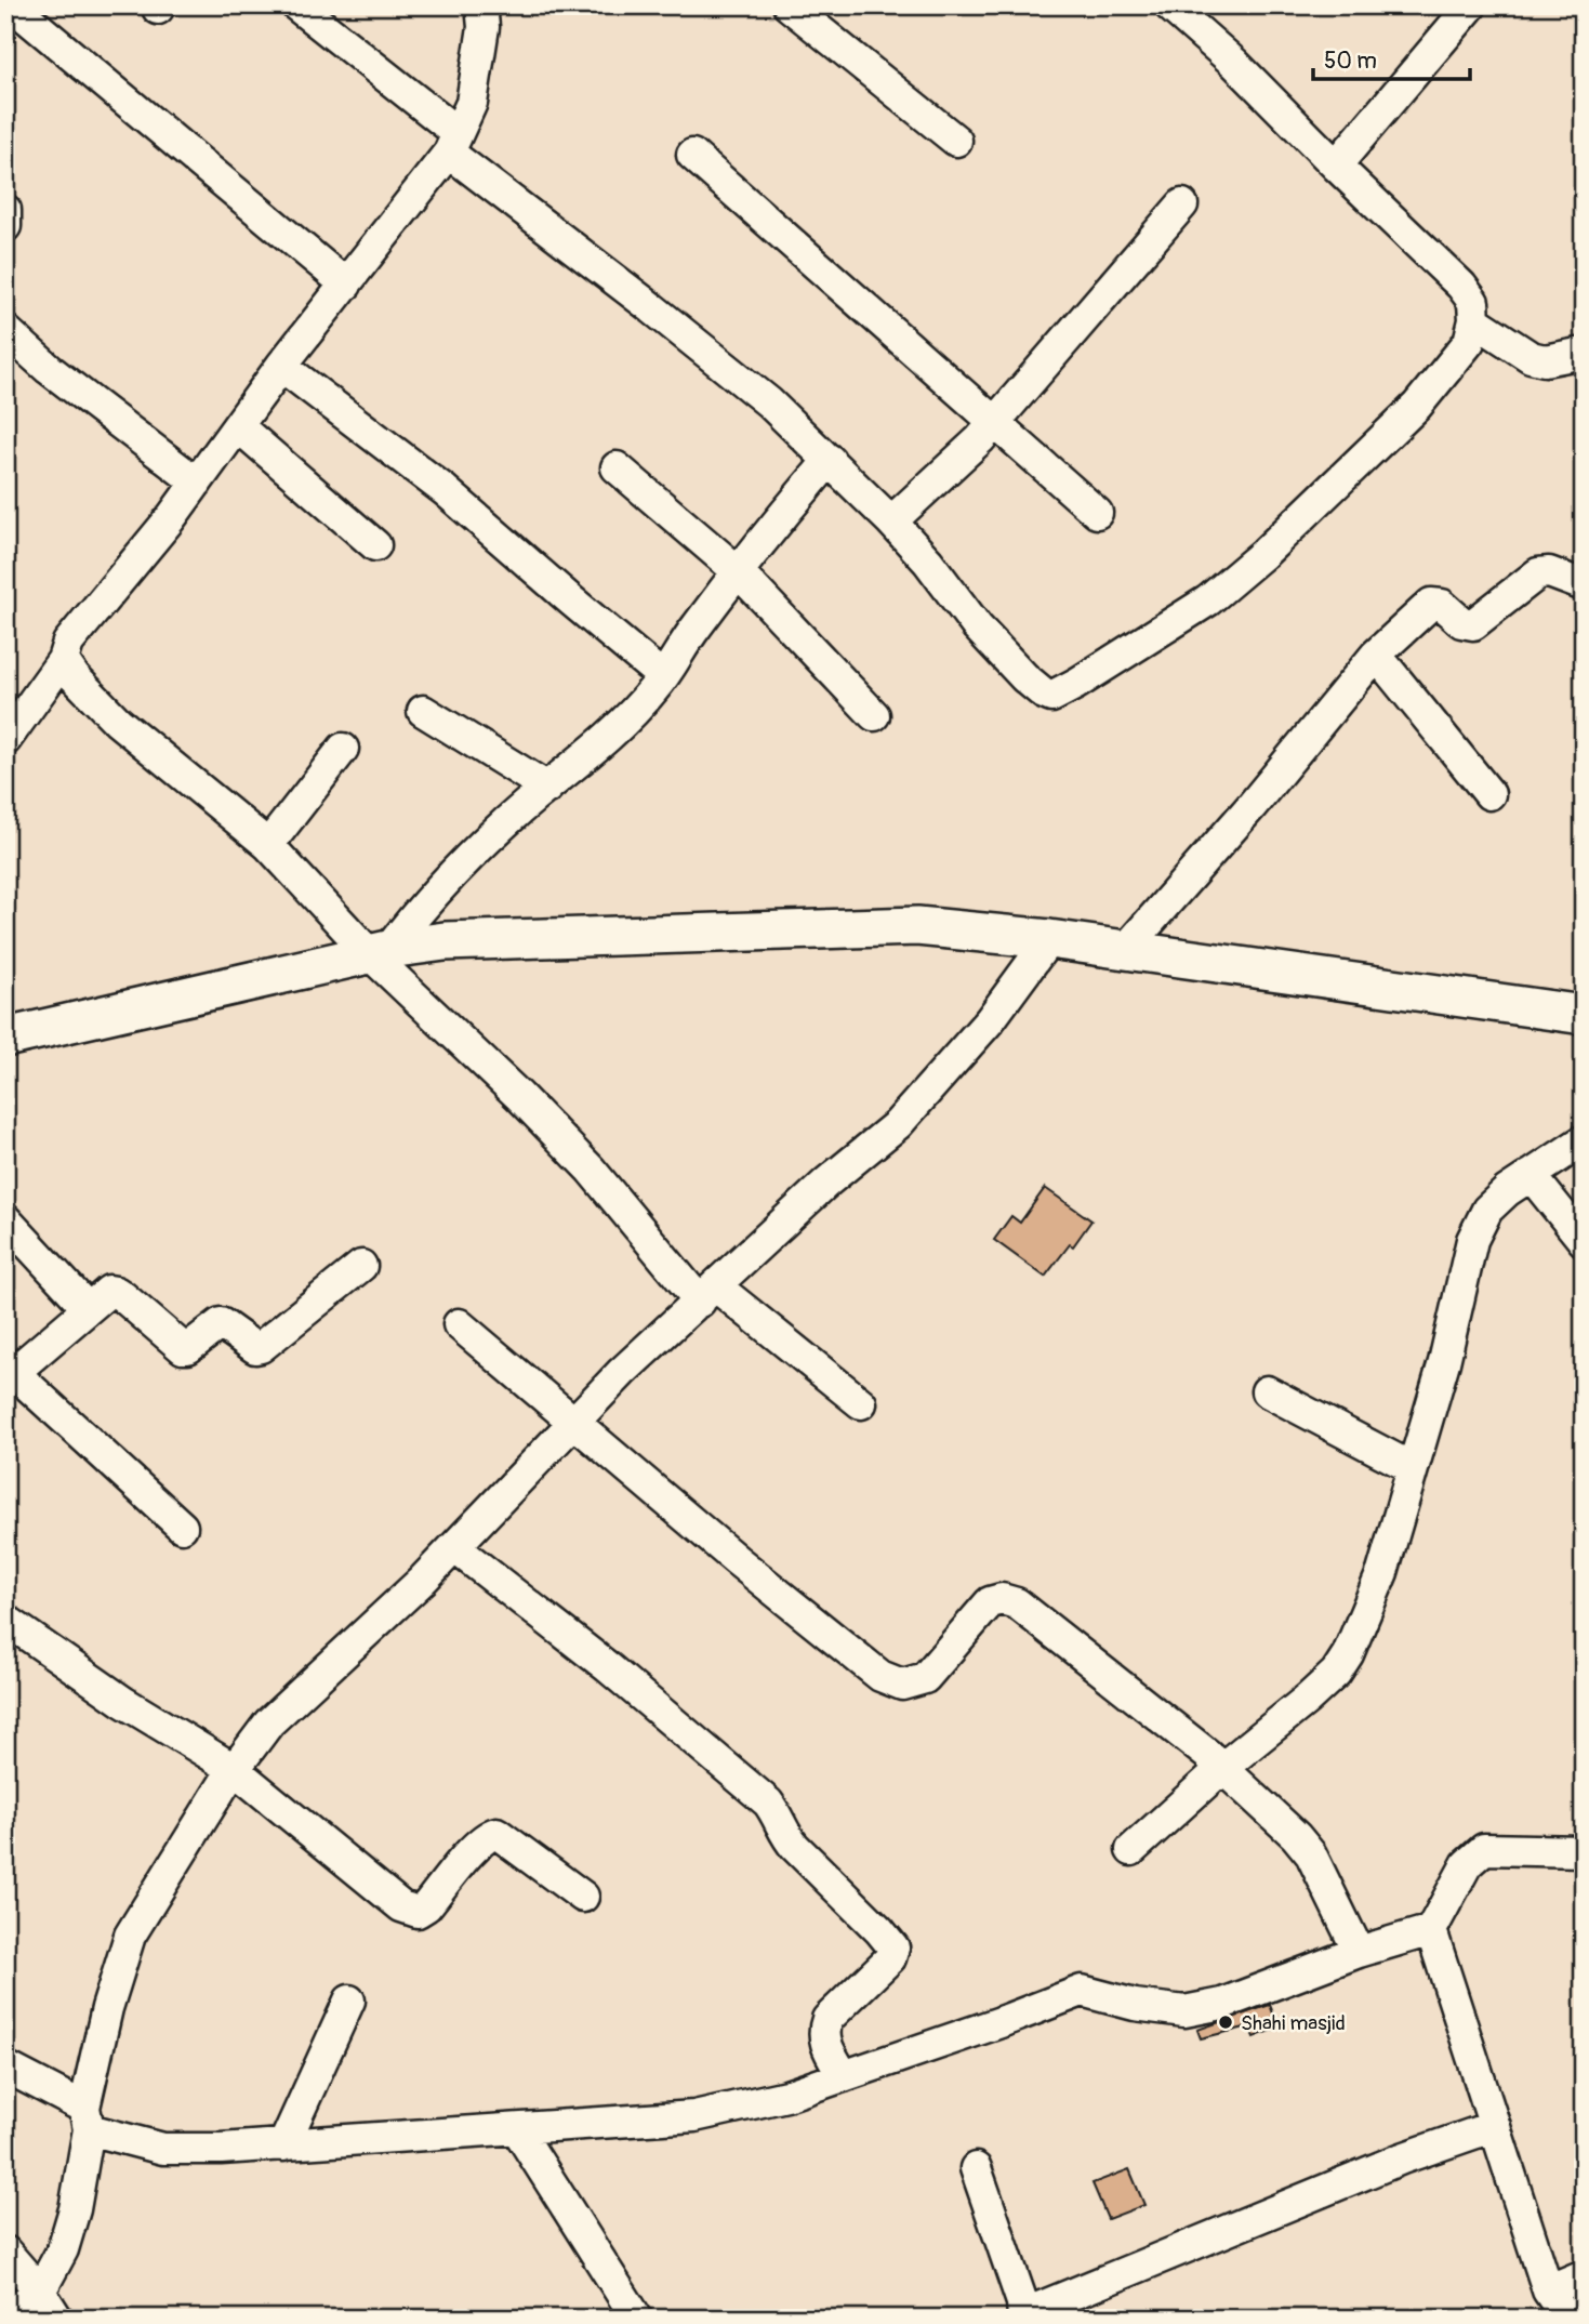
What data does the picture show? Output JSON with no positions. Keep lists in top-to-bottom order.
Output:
{
  "places": ["Shahi masjid"],
  "scale_bar": "50 m"
}
